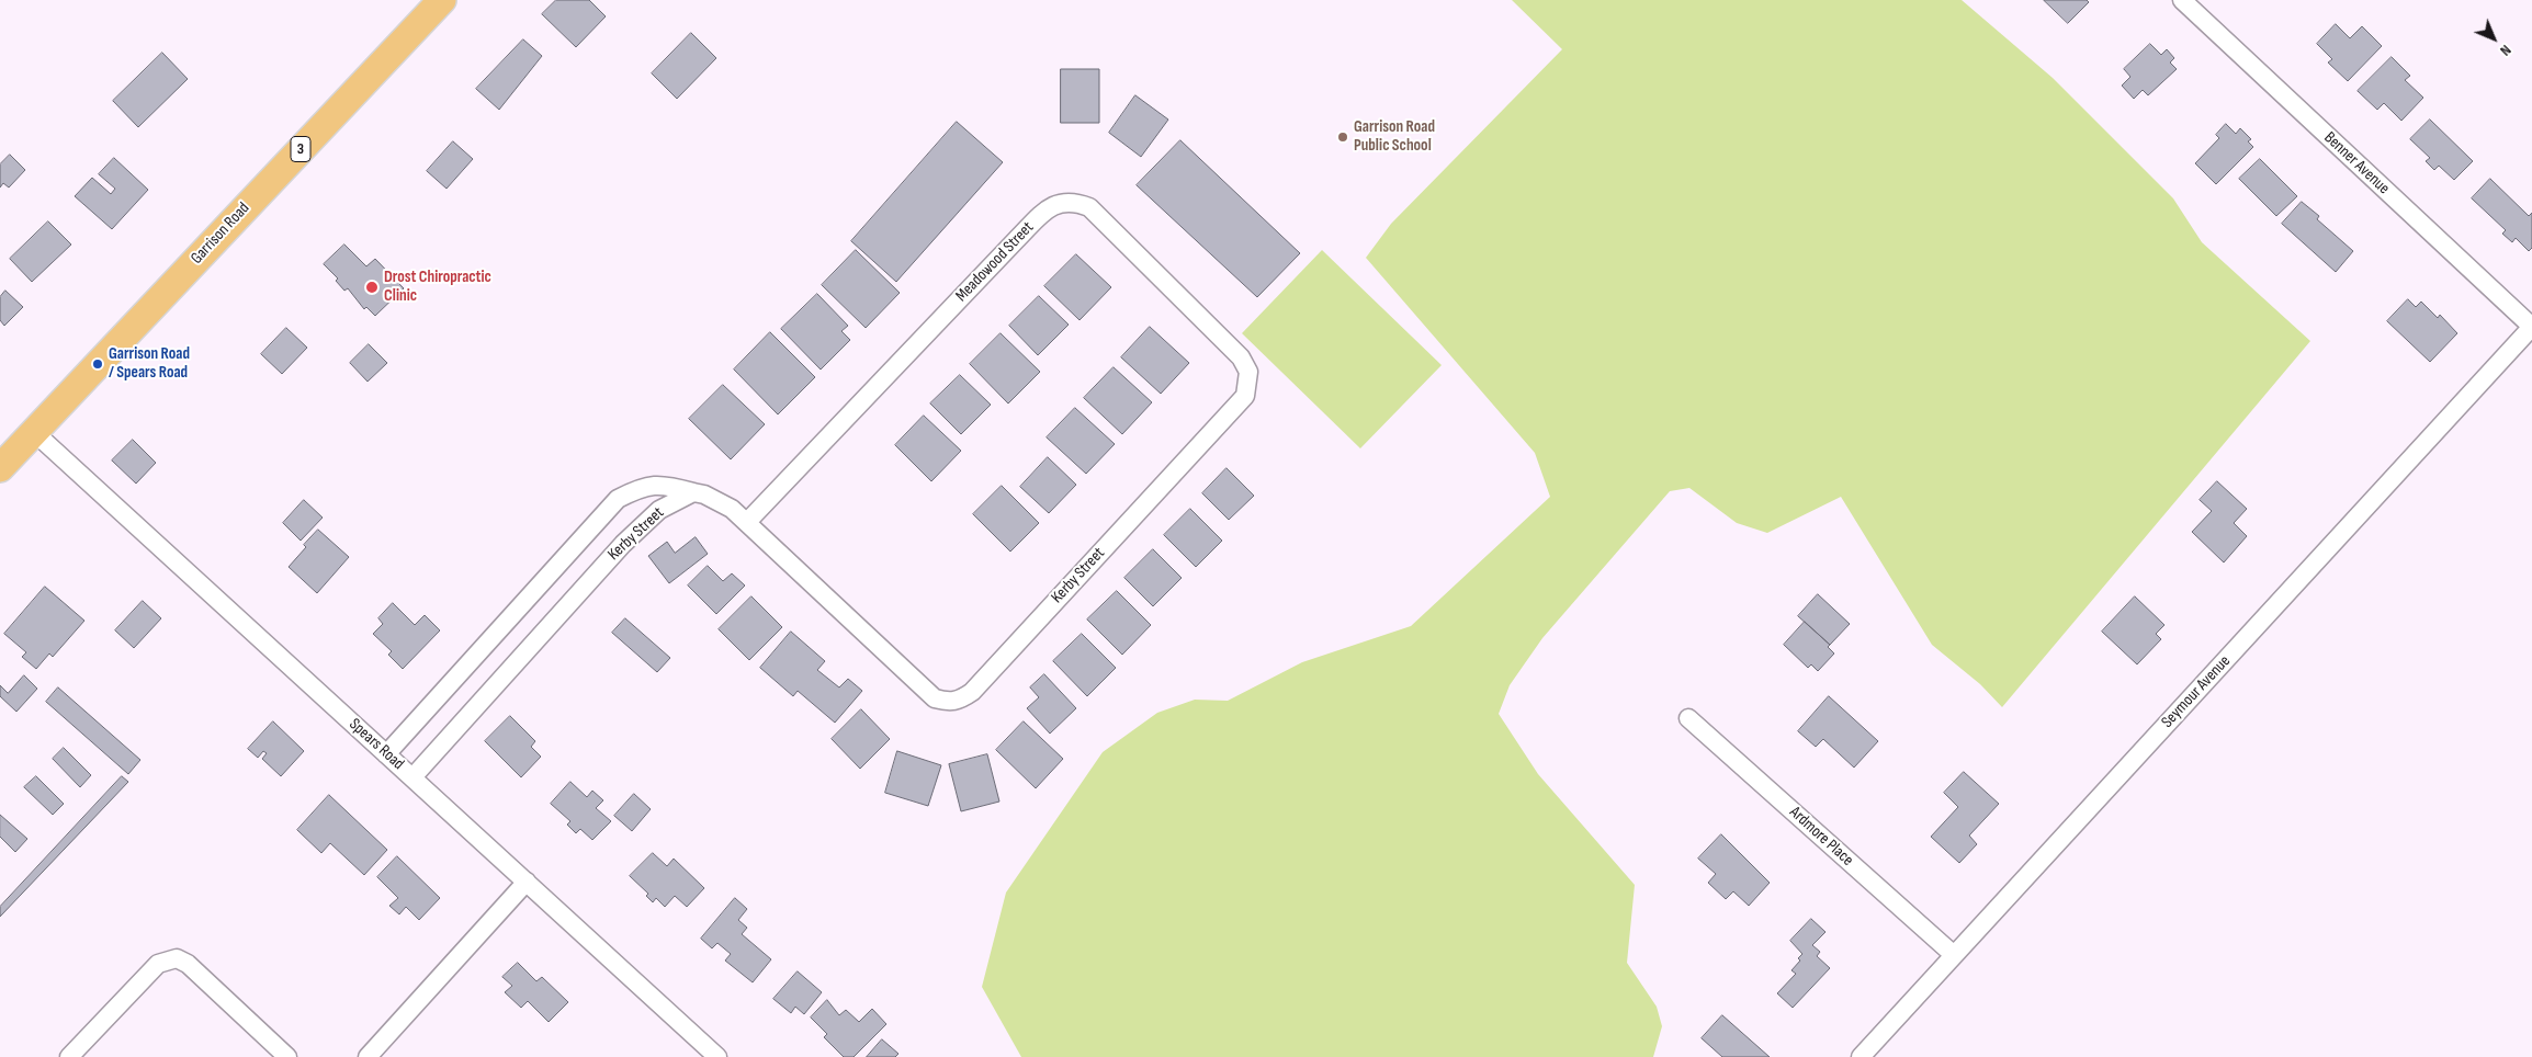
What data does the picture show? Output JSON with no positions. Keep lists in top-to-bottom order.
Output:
{
  "streets": {
    "main road": ["3", "Garrison Road"],
    "street": [
      "Benner Avenue",
      "Meadowood Street",
      "Kerby Street",
      "Seymour Avenue",
      "Spears Road",
      "Ardmore Place"
    ]
  },
  "crossings": [
    ["Benner Avenue", "Seymour Avenue"],
    ["Garrison Road", "Spears Road"],
    ["Meadowood Street", "Kerby Street"],
    ["Kerby Street", "Spears Road"],
    ["Seymour Avenue", "Ardmore Place"]
  ],
  "places": ["Garrison Road Public School", "Drost Chiropractic Clinic", "Garrison Road / Spears Road"],
  "north": "bottom right"
}
